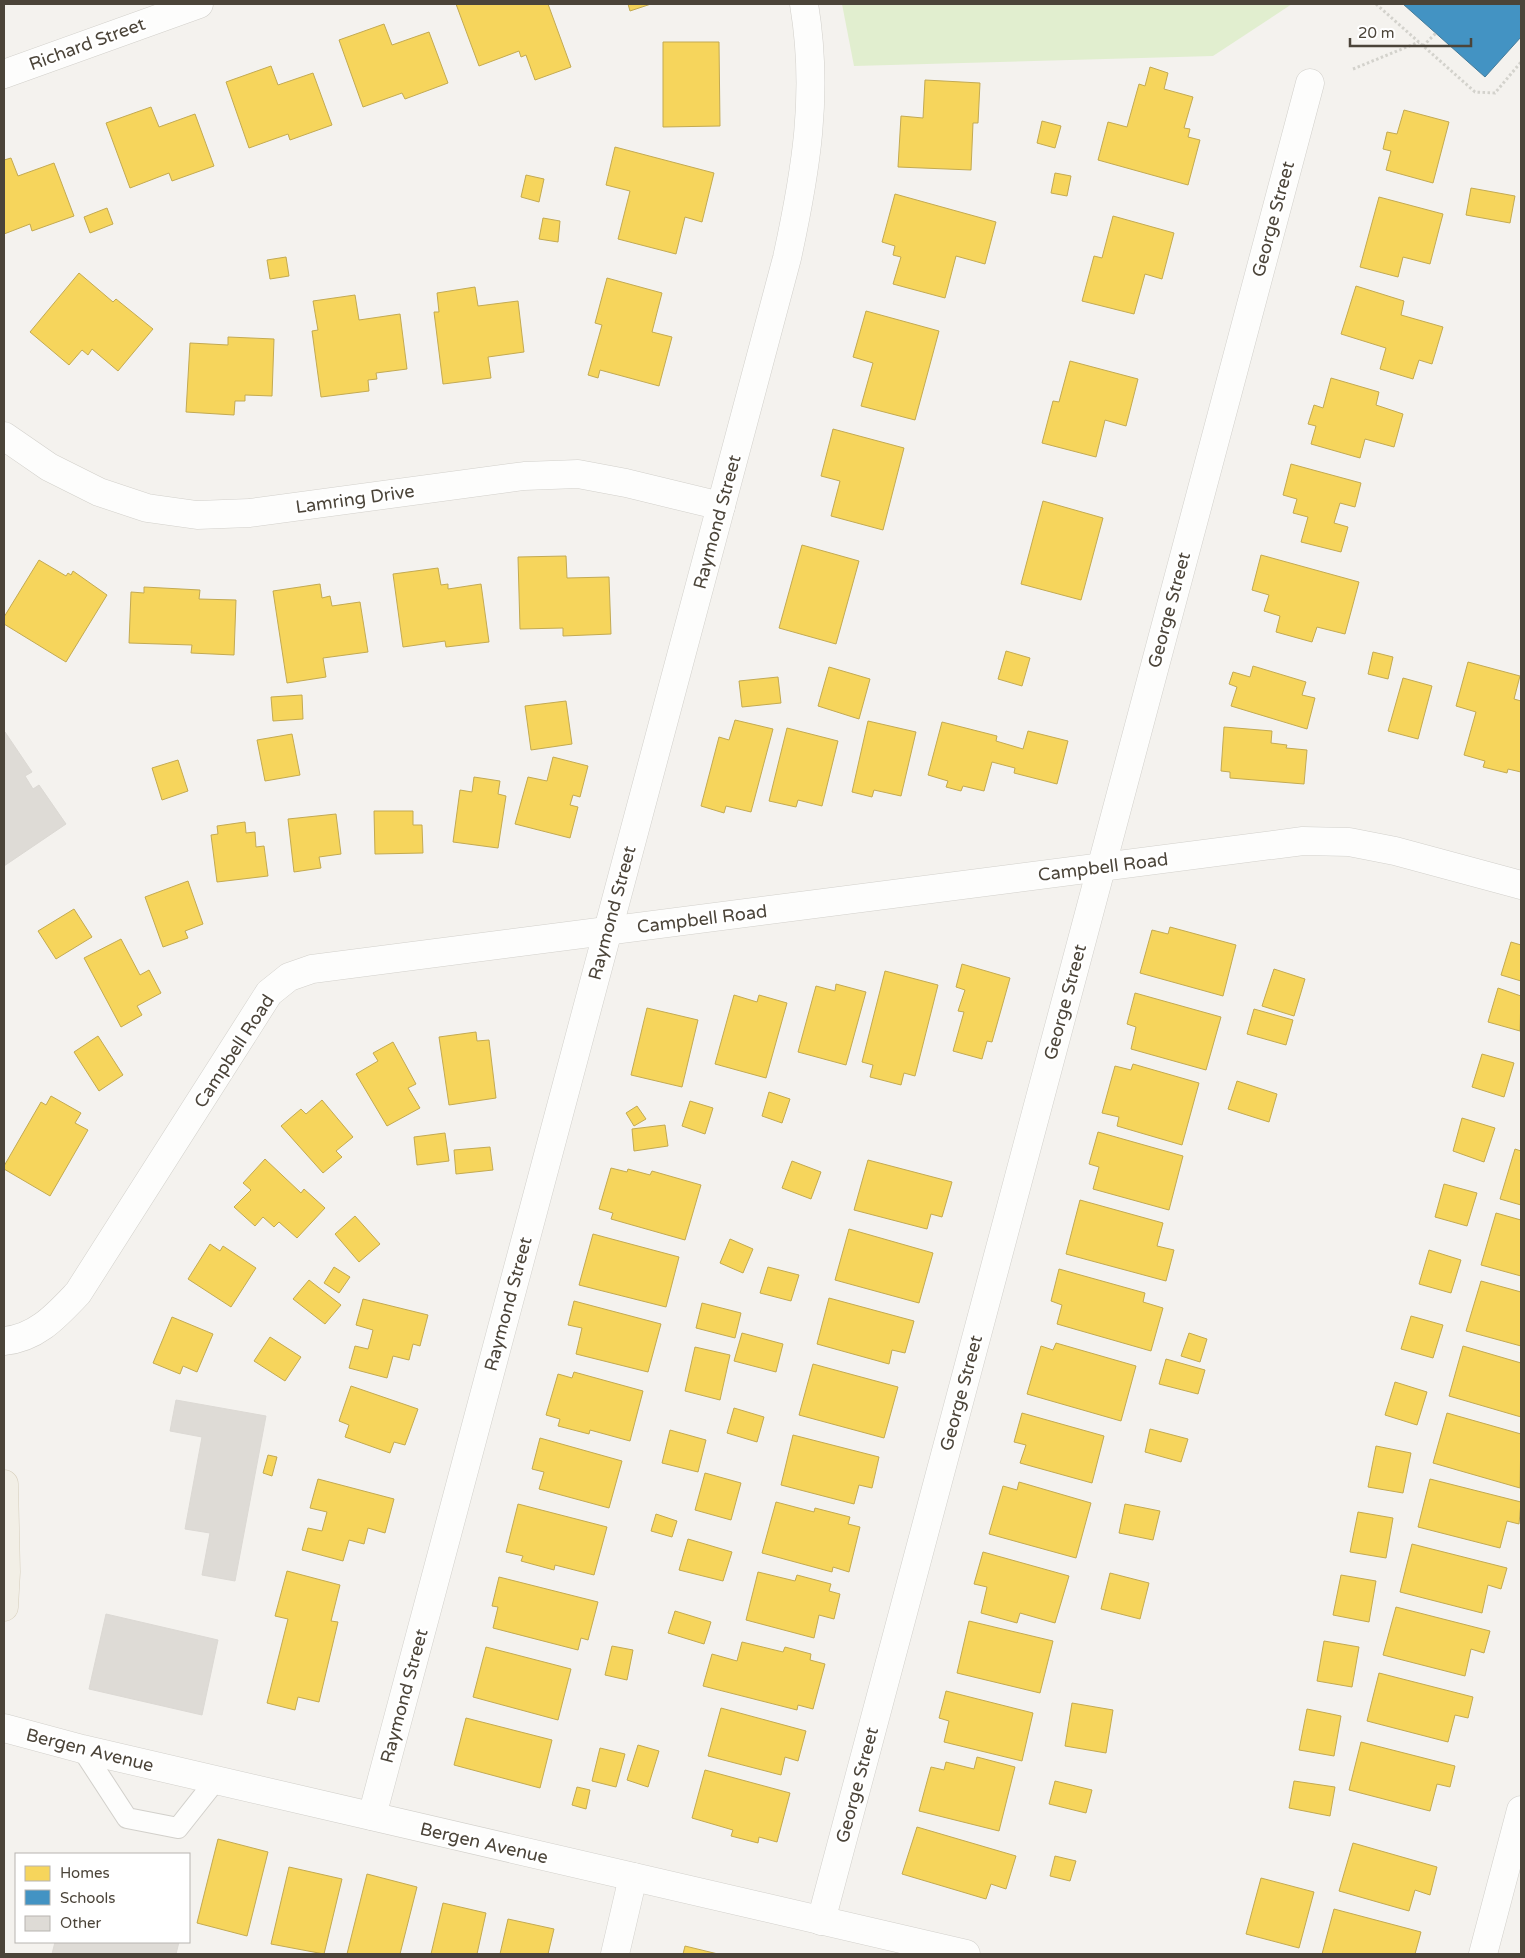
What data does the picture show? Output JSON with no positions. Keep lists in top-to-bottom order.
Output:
{
  "streets": {
    "street": [
      "Richard Street",
      "George Street",
      "Lamring Drive",
      "Raymond Street",
      "Campbell Road",
      "Bergen Avenue"
    ]
  },
  "crossings": [
    ["George Street", "Campbell Road"],
    ["George Street", "Bergen Avenue"],
    ["Lamring Drive", "Raymond Street"],
    ["Raymond Street", "Campbell Road"],
    ["Raymond Street", "Bergen Avenue"]
  ],
  "legend": ["Homes", "Schools", "Other"],
  "scale_bar": "20 m"
}
